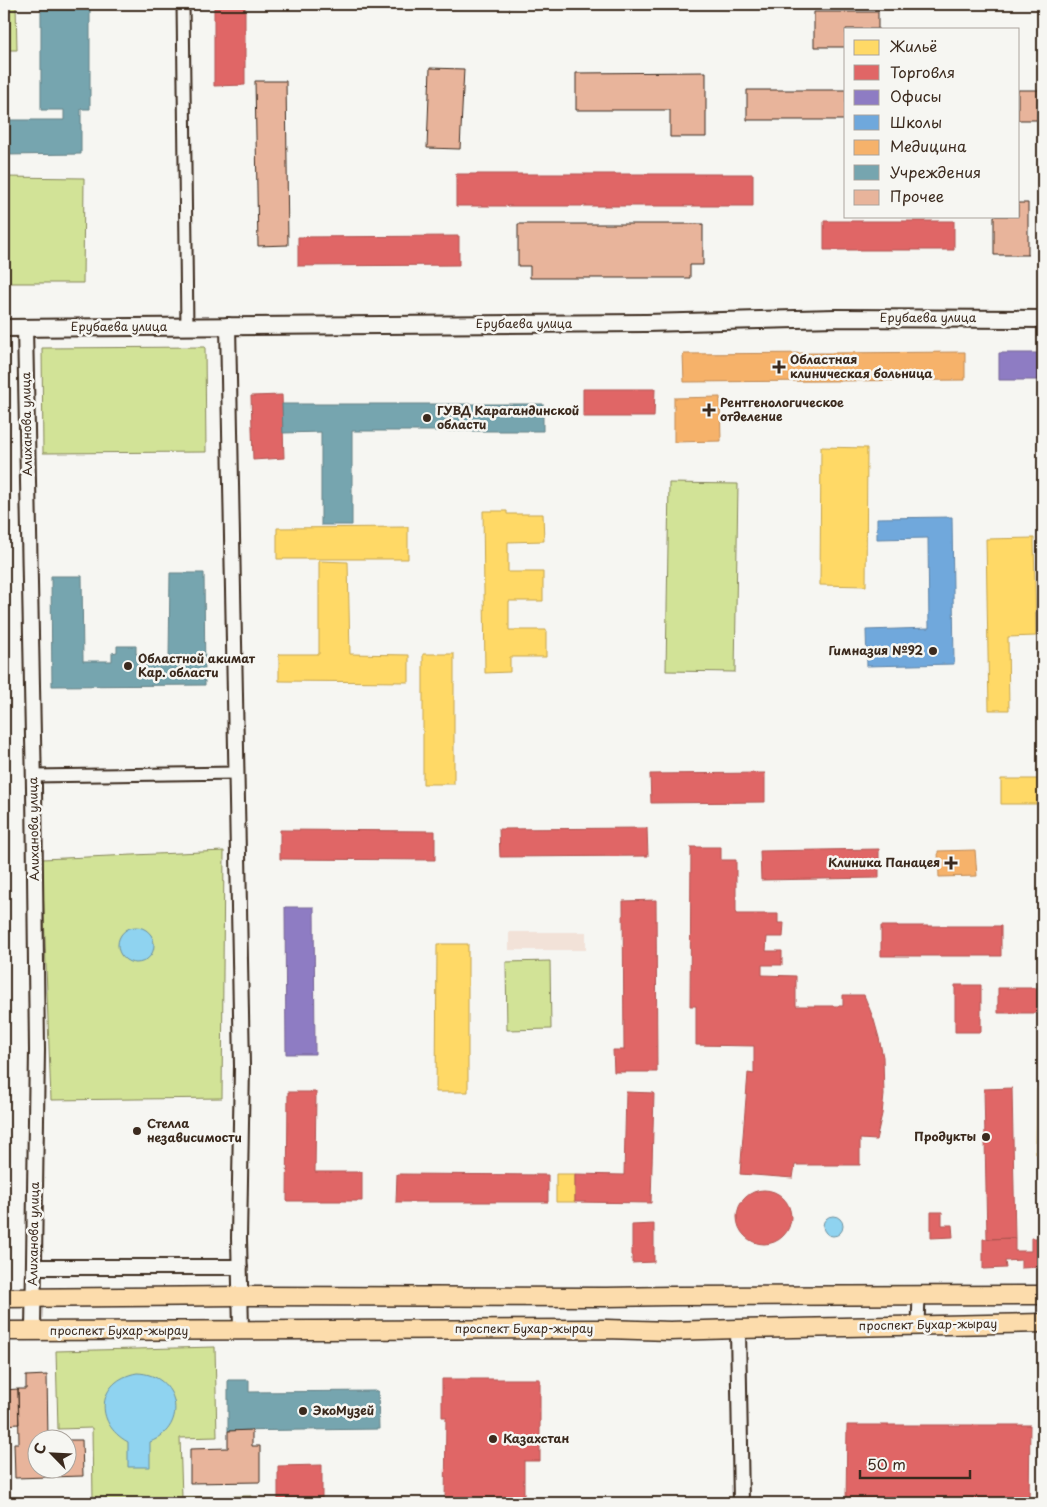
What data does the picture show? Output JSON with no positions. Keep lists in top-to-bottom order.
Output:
{
  "streets": {
    "main road": ["Ерубаева улица", "проспект Бухар-жырау"],
    "street": ["Алиханова улица"]
  },
  "crossings": [
    ["Ерубаева улица", "Алиханова улица"],
    ["Алиханова улица", "проспект Бухар-жырау"]
  ],
  "places": {
    "health": ["Областная клиническая больница", "Рентгенологическое отделение", "Клиника Панацея"],
    "other": [
      "ГУВД Карагандинской области",
      "Гимназия №92",
      "Областной акимат Кар. области",
      "Стелла независимости",
      "Продукты",
      "ЭкоМузей",
      "Казахстан"
    ]
  },
  "legend": [
    "Жильё",
    "Торговля",
    "Офисы",
    "Школы",
    "Медицина",
    "Учреждения",
    "Прочее"
  ],
  "scale_bar": "50 m",
  "north": "top left"
}
